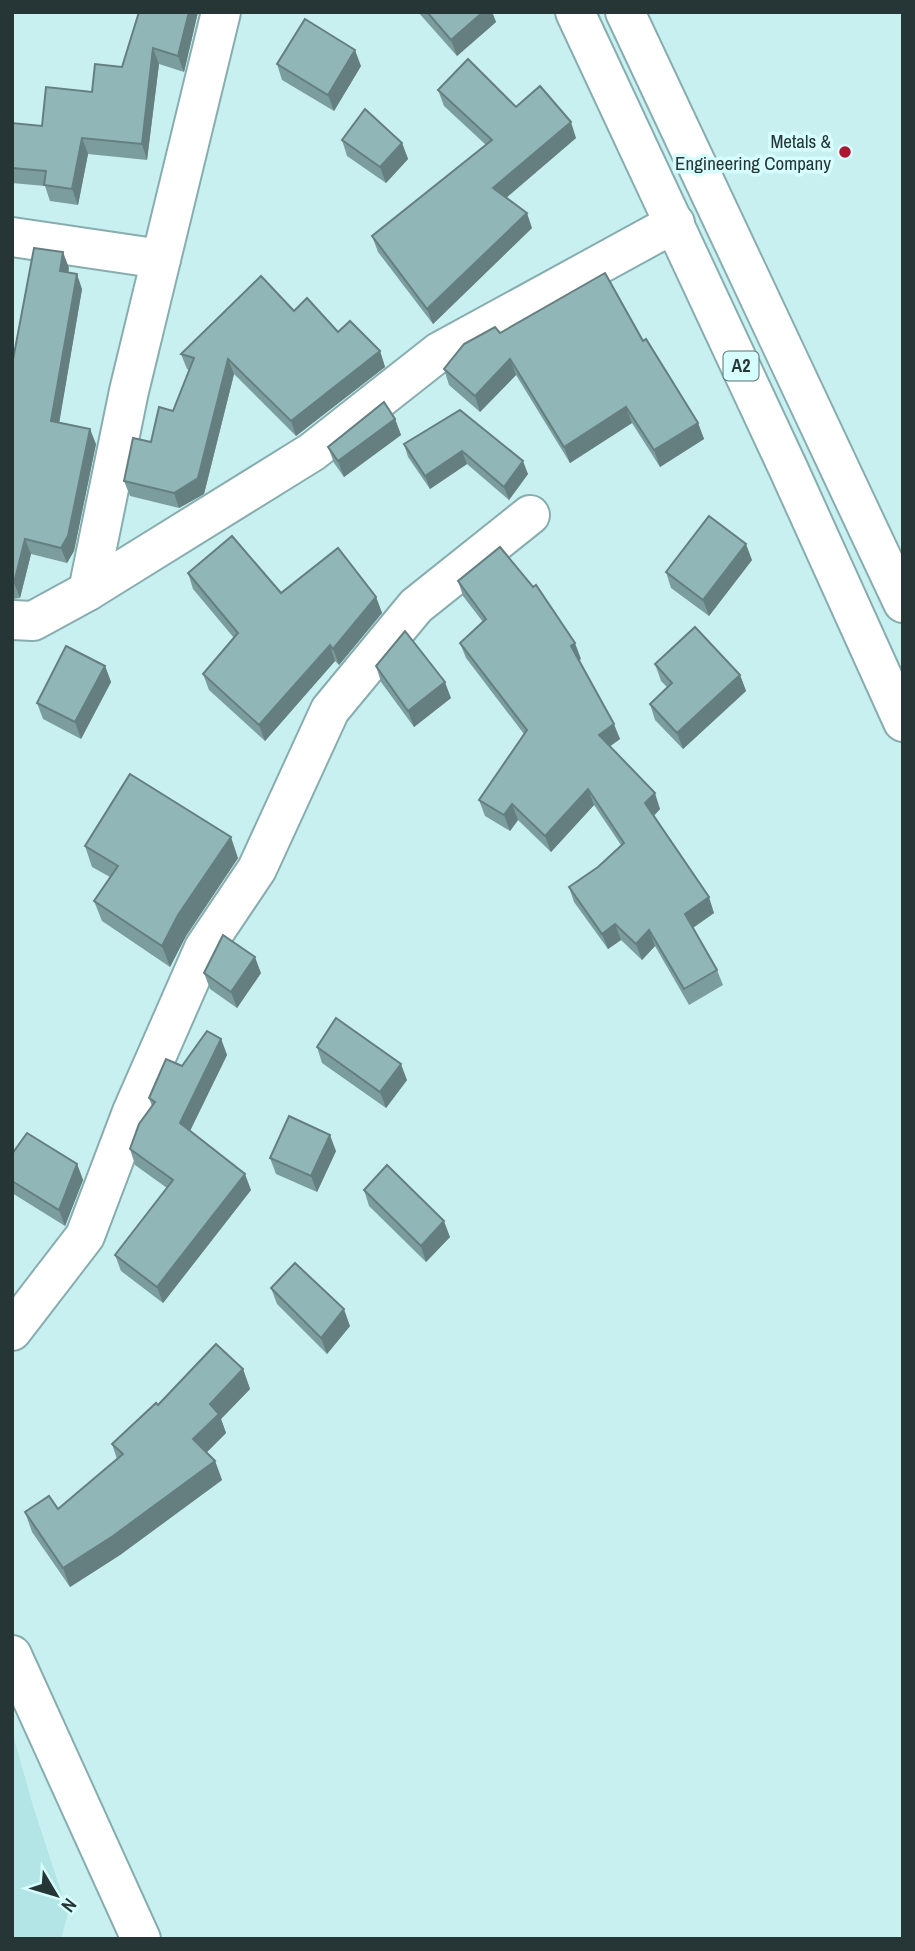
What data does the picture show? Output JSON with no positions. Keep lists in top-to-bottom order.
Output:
{
  "streets": {
    "main road": ["A2"]
  },
  "places": ["Metals & Engineering Company"],
  "north": "bottom right"
}
